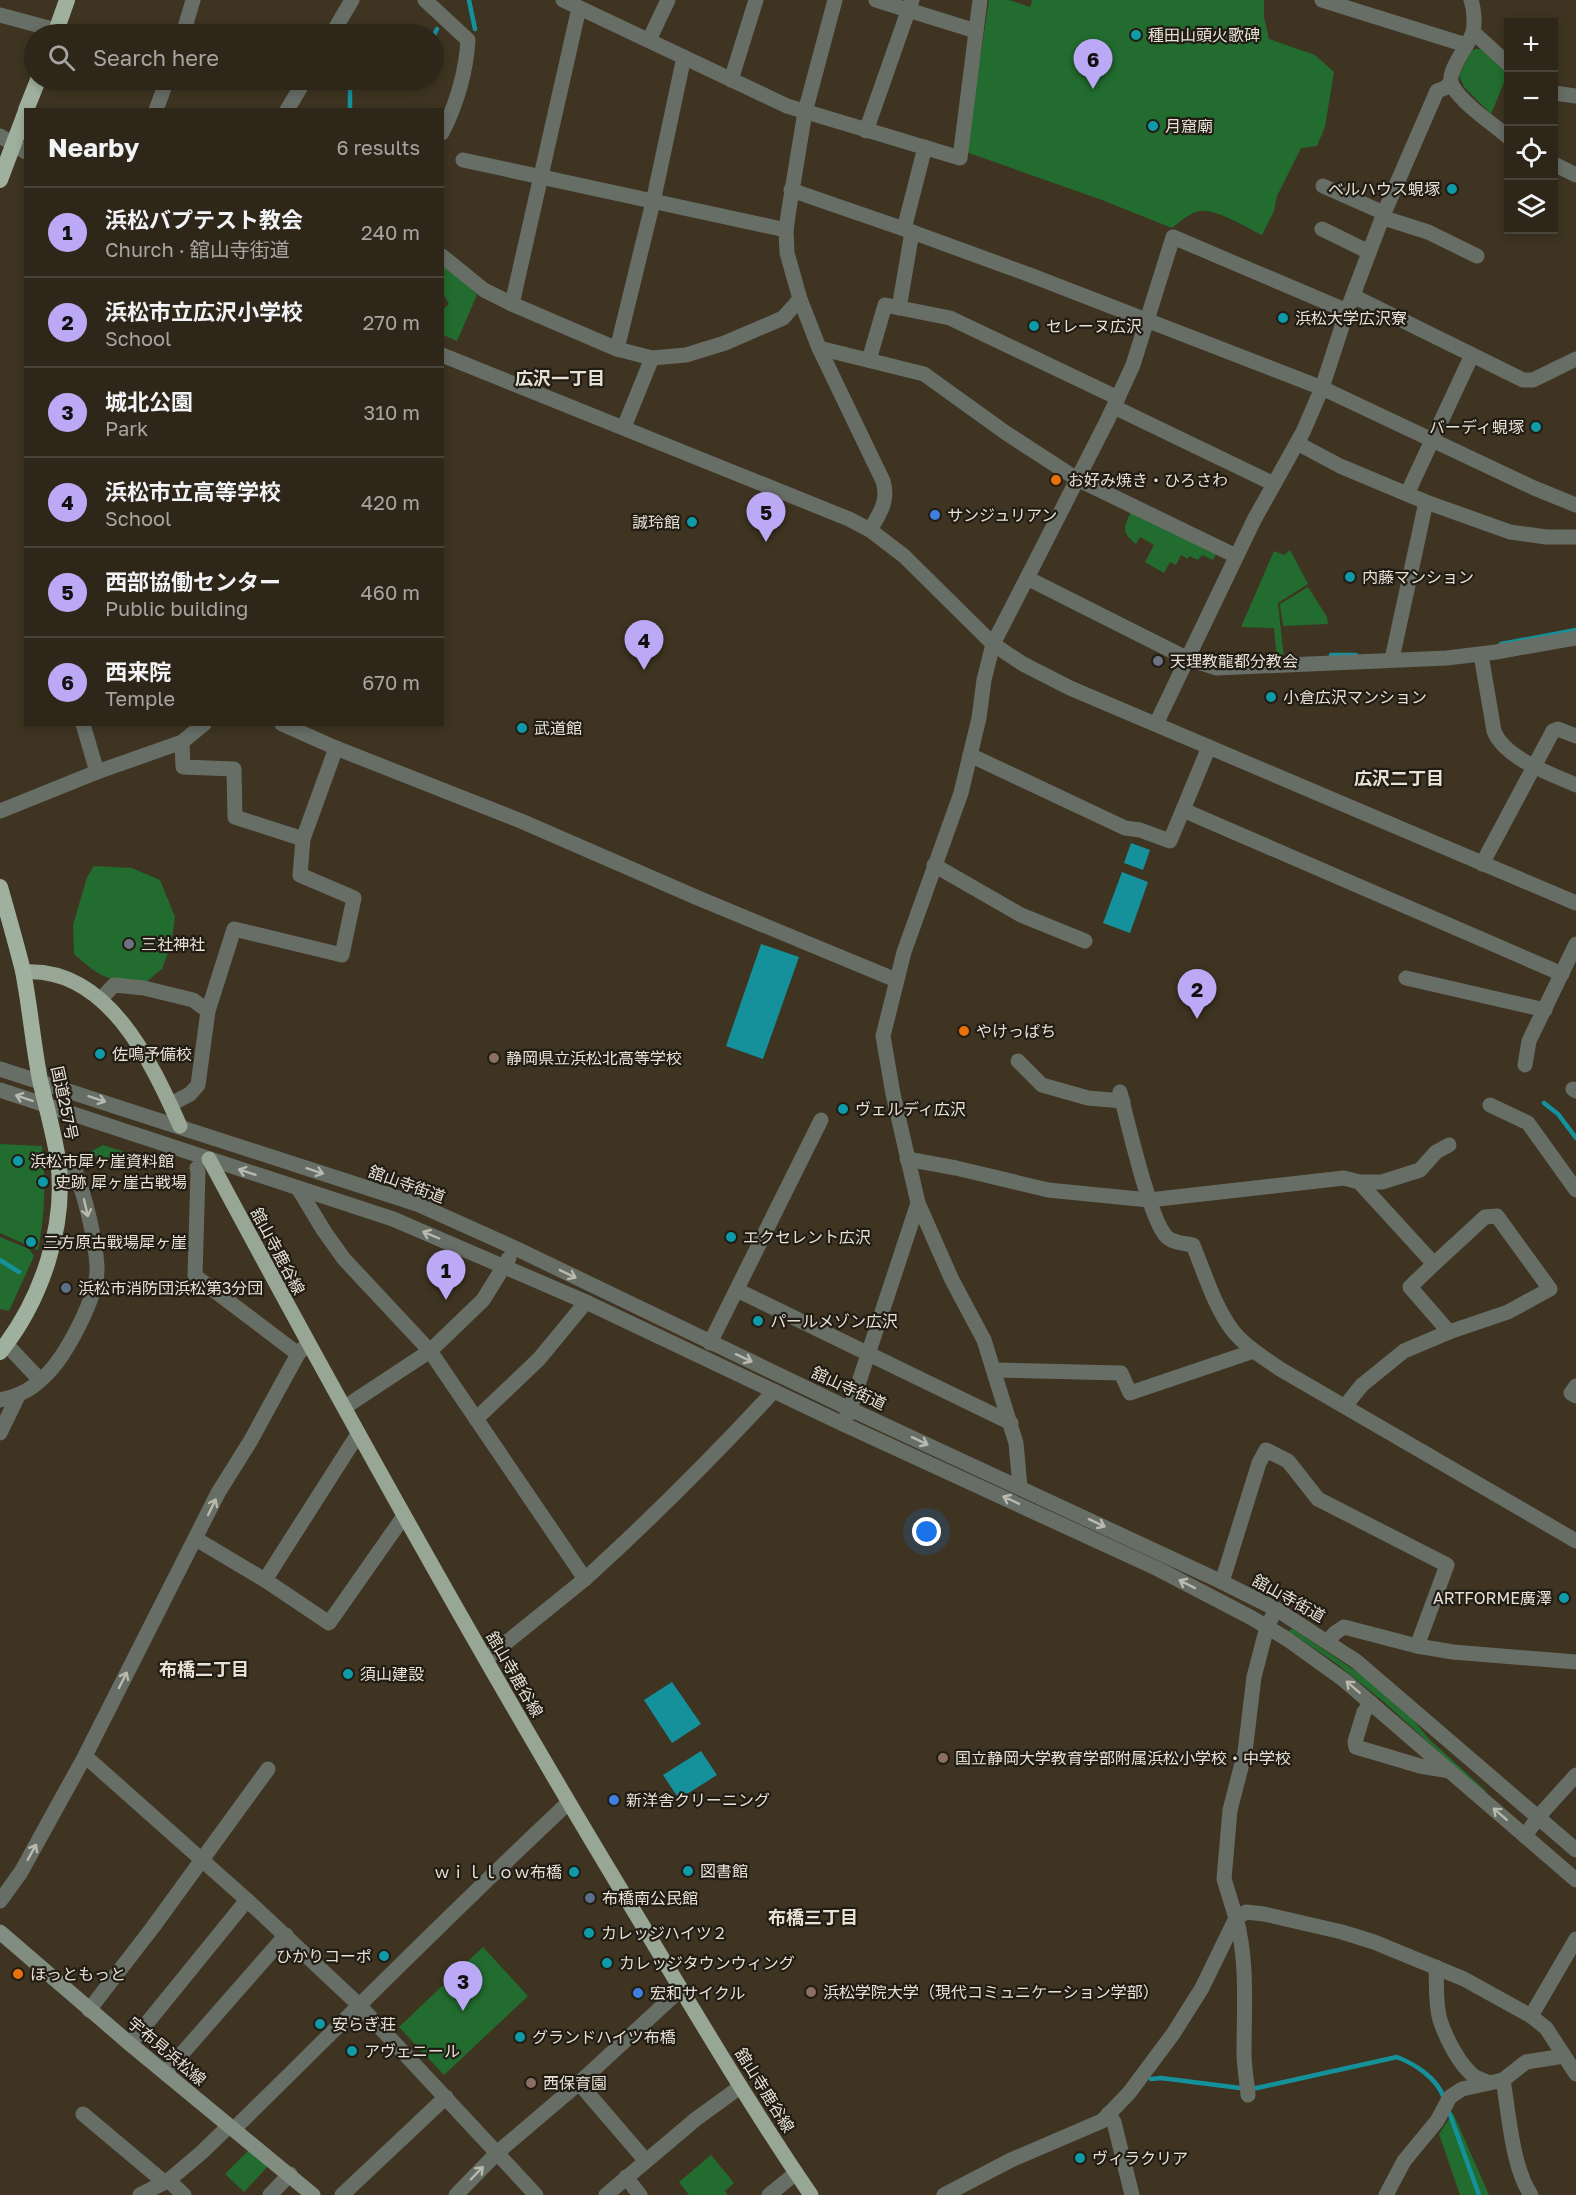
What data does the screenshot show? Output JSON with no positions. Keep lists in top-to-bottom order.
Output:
{
  "streets": {
    "highway": ["国道257号"],
    "main road": ["舘山寺鹿谷線", "宇布見浜松線"],
    "street": ["舘山寺街道"]
  },
  "crossings": [
    ["国道257号", "舘山寺街道"]
  ],
  "districts": [
    "広沢一丁目",
    "広沢二丁目",
    "布橋二丁目",
    "布橋三丁目"
  ],
  "places": [
    "種田山頭火歌碑",
    "月窟廟",
    "ベルハウス蜆塚",
    "浜松大学広沢寮",
    "セレーヌ広沢",
    "バーディ蜆塚",
    "お好み焼き・ひろさわ",
    "サンジュリアン",
    "誠玲館",
    "内藤マンション",
    "天理教龍都分教会",
    "小倉広沢マンション",
    "武道館",
    "三社神社",
    "やけっぱち",
    "佐鳴予備校",
    "静岡県立浜松北高等学校",
    "ヴェルディ広沢",
    "浜松市犀ヶ崖資料館",
    "史跡 犀ヶ崖古戦場",
    "エクセレント広沢",
    "三方原古戰場犀ヶ崖",
    "浜松市消防団浜松第3分団",
    "パールメゾン広沢",
    "ARTFORME廣澤",
    "須山建設",
    "国立静岡大学教育学部附属浜松小学校・中学校",
    "新洋舎クリーニング",
    "図書館",
    "ｗｉｌｌｏｗ布橋",
    "布橋南公民館",
    "カレッジハイツ２",
    "ひかりコーポ",
    "カレッジタウンウィング",
    "ほっともっと",
    "浜松学院大学（現代コミュニケーション学部）",
    "宏和サイクル",
    "安らぎ荘",
    "グランドハイツ布橋",
    "アヴェニール",
    "西保育園",
    "ヴィラクリア"
  ],
  "page": {
    "map_buttons": ["+", "−"],
    "search": "Search here",
    "pins": [
      "6",
      "5",
      "4",
      "2",
      "1",
      "3"
    ],
    "heading": ["Nearby", "6 results"],
    "list": [
      {
        "mark": "1",
        "name": "浜松バプテスト教会",
        "note": "Church · 舘山寺街道",
        "value": "240 m"
      },
      {
        "mark": "2",
        "name": "浜松市立広沢小学校",
        "note": "School",
        "value": "270 m"
      },
      {
        "mark": "3",
        "name": "城北公園",
        "note": "Park",
        "value": "310 m"
      },
      {
        "mark": "4",
        "name": "浜松市立高等学校",
        "note": "School",
        "value": "420 m"
      },
      {
        "mark": "5",
        "name": "西部協働センター",
        "note": "Public building",
        "value": "460 m"
      },
      {
        "mark": "6",
        "name": "西来院",
        "note": "Temple",
        "value": "670 m"
      }
    ]
  }
}
